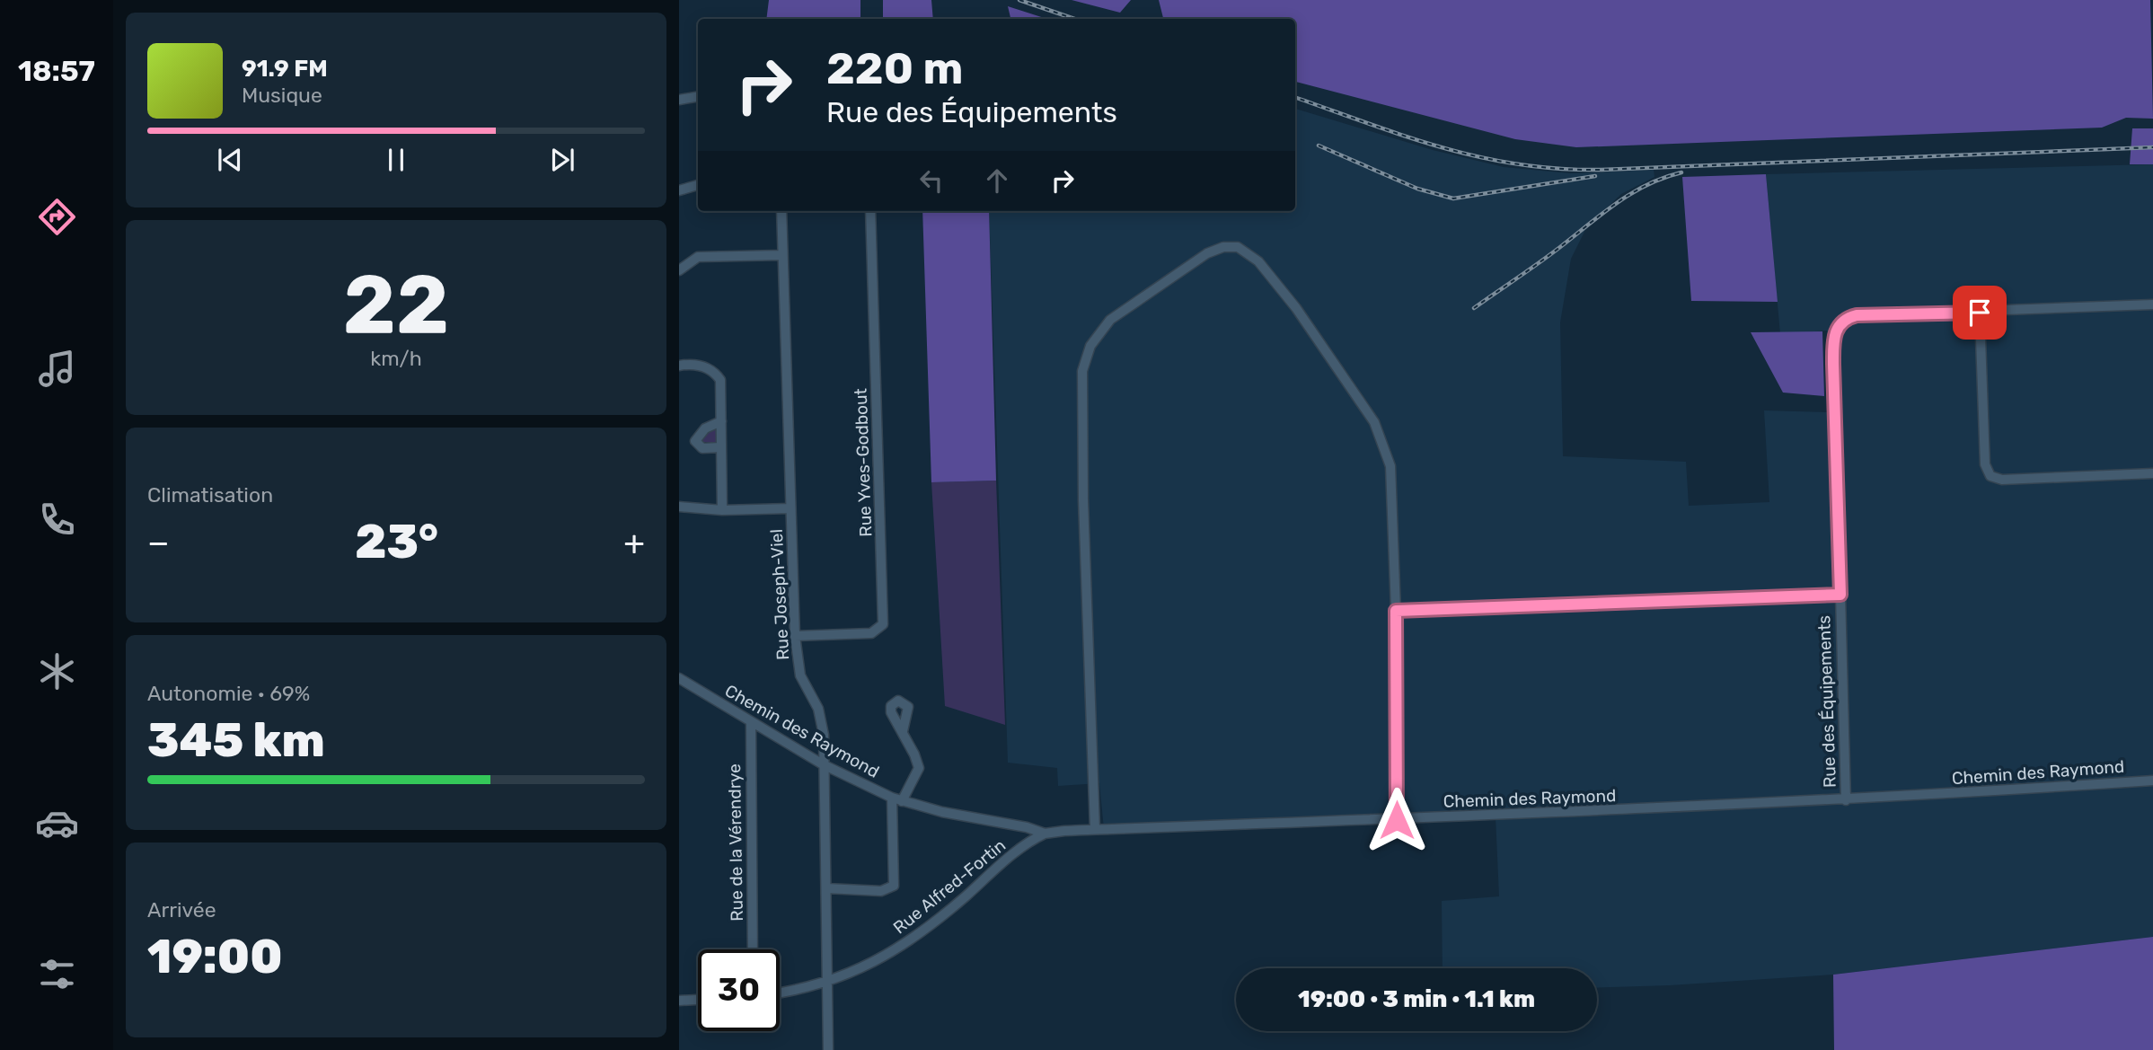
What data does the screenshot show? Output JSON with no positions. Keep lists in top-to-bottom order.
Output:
{
  "streets": {
    "street": [
      "Rue Yves-Godbout",
      "Rue Joseph-Viel",
      "Rue des Équipements",
      "Chemin des Raymond",
      "Rue de la Vérendrye",
      "Rue Alfred-Fortin"
    ]
  },
  "crossings": [
    ["Rue Yves-Godbout", "Rue Joseph-Viel"],
    ["Rue Joseph-Viel", "Chemin des Raymond"],
    ["Rue Joseph-Viel", "Rue Alfred-Fortin"],
    ["Rue des Équipements", "Chemin des Raymond"],
    ["Chemin des Raymond", "Rue de la Vérendrye"],
    ["Chemin des Raymond", "Rue Alfred-Fortin"]
  ],
  "page": {
    "tabs": "18:57",
    "turn": ["220 m", "Rue des Équipements"],
    "song": ["91.9 FM", "Musique"],
    "tile": [
      ["22", "km/h"],
      "Climatisation",
      ["Autonomie · 69%", "345 km"],
      ["Arrivée", "19:00"]
    ],
    "heat": ["−", "23°", "+"],
    "limit": "30",
    "trip": "19:00 · 3 min · 1.1 km"
  }
}
